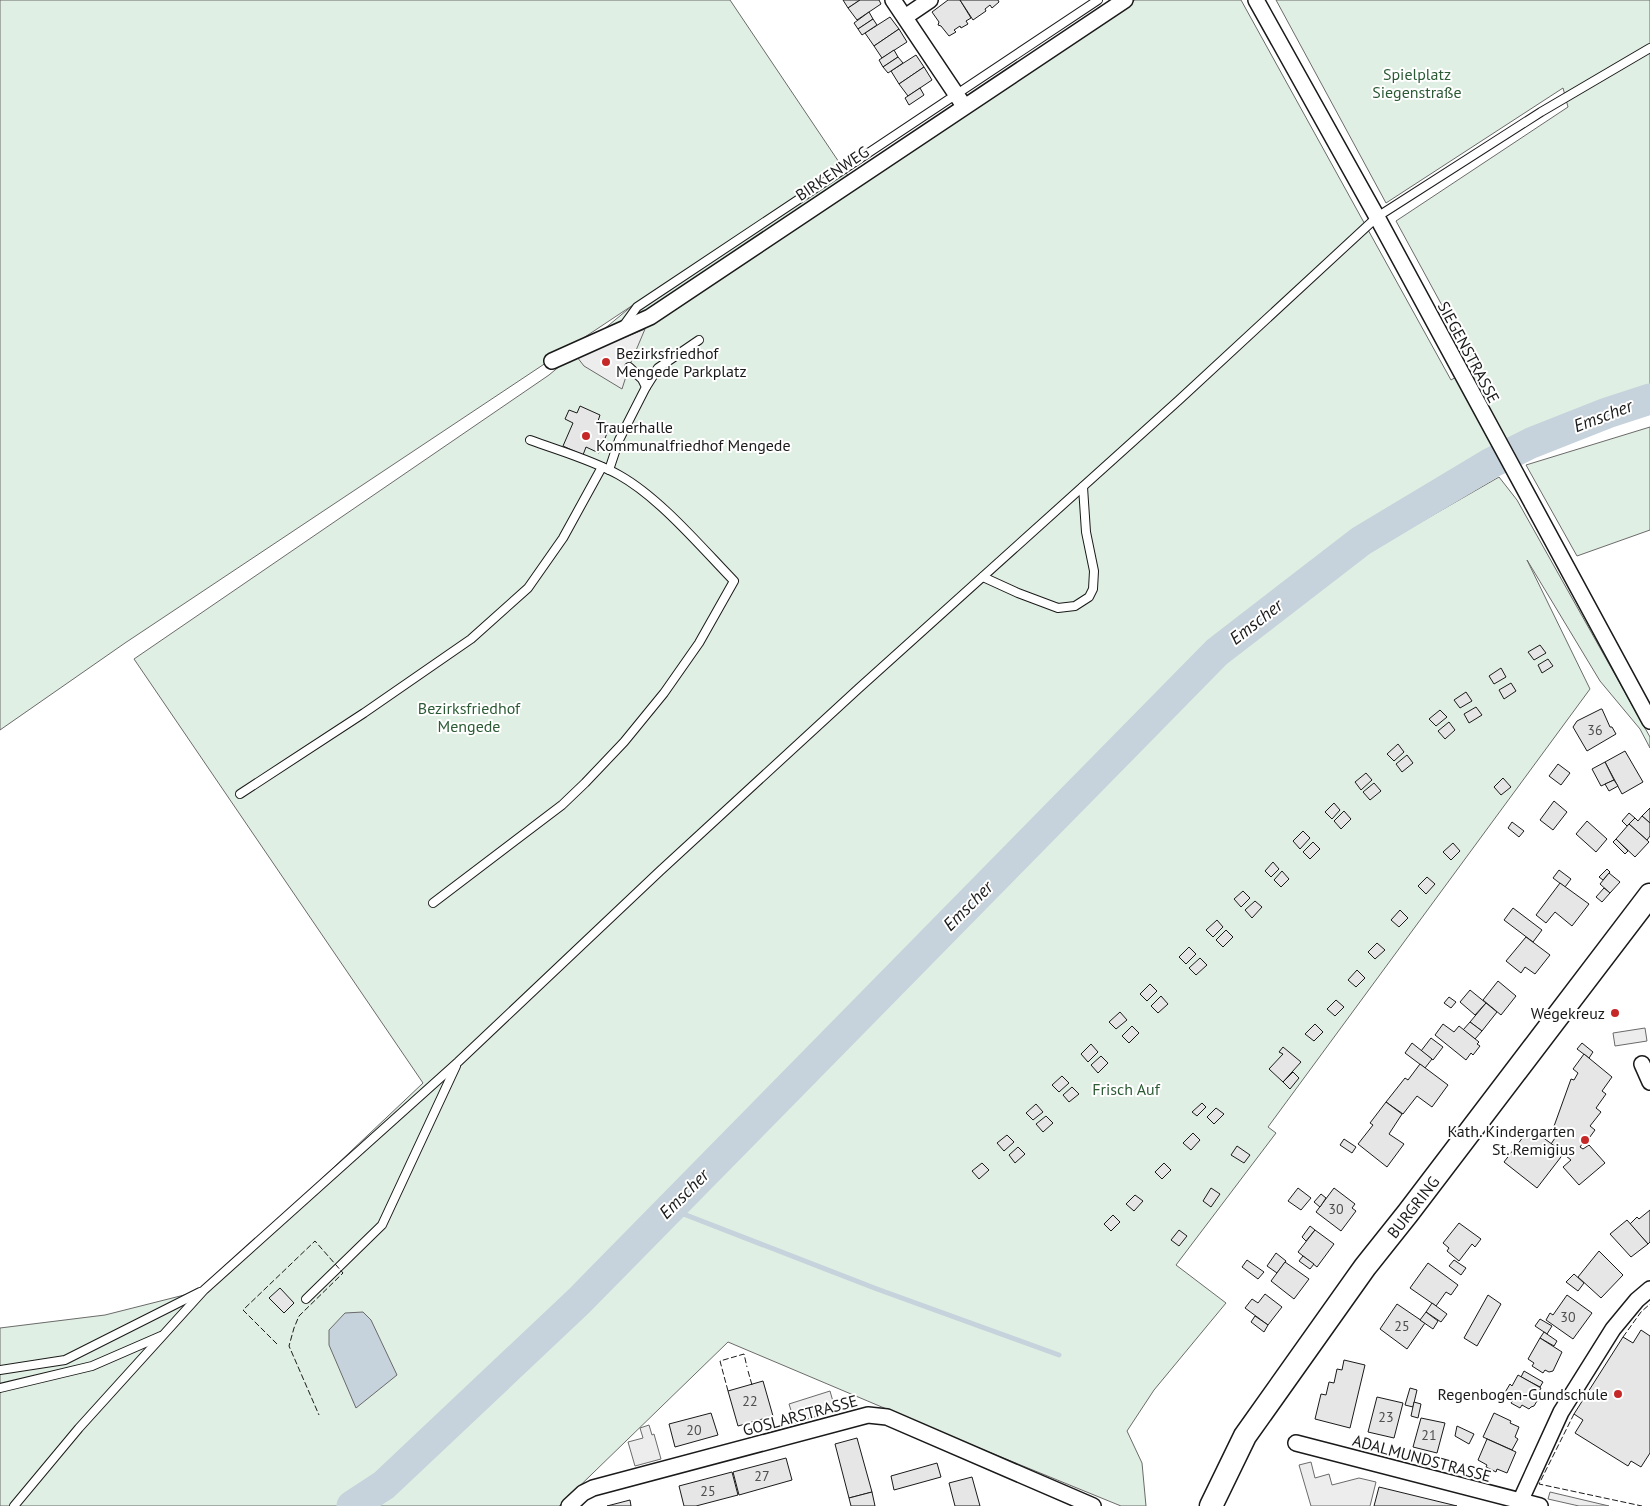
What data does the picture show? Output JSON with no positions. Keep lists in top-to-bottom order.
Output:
{
  "streets": {
    "main road": ["BURGRING"],
    "street": [
      "BIRKENWEG",
      "SIEGENSTRASSE",
      "GOSLARSTRASSE",
      "ADALMUNDSTRASSE"
    ]
  },
  "water": ["Emscher"],
  "parks": ["Spielplatz Siegenstraße", "Bezirksfriedhof Mengede", "Frisch Auf"],
  "places": [
    "Bezirksfriedhof Mengede Parkplatz",
    "Trauerhalle Kommunalfriedhof Mengede",
    "Wegekreuz",
    "Kath. Kindergarten St. Remigius",
    "Regenbogen-Gundschule"
  ],
  "house_numbers": [
    "36",
    "30",
    "30",
    "25",
    "22",
    "23",
    "20",
    "21",
    "27",
    "25"
  ]
}
